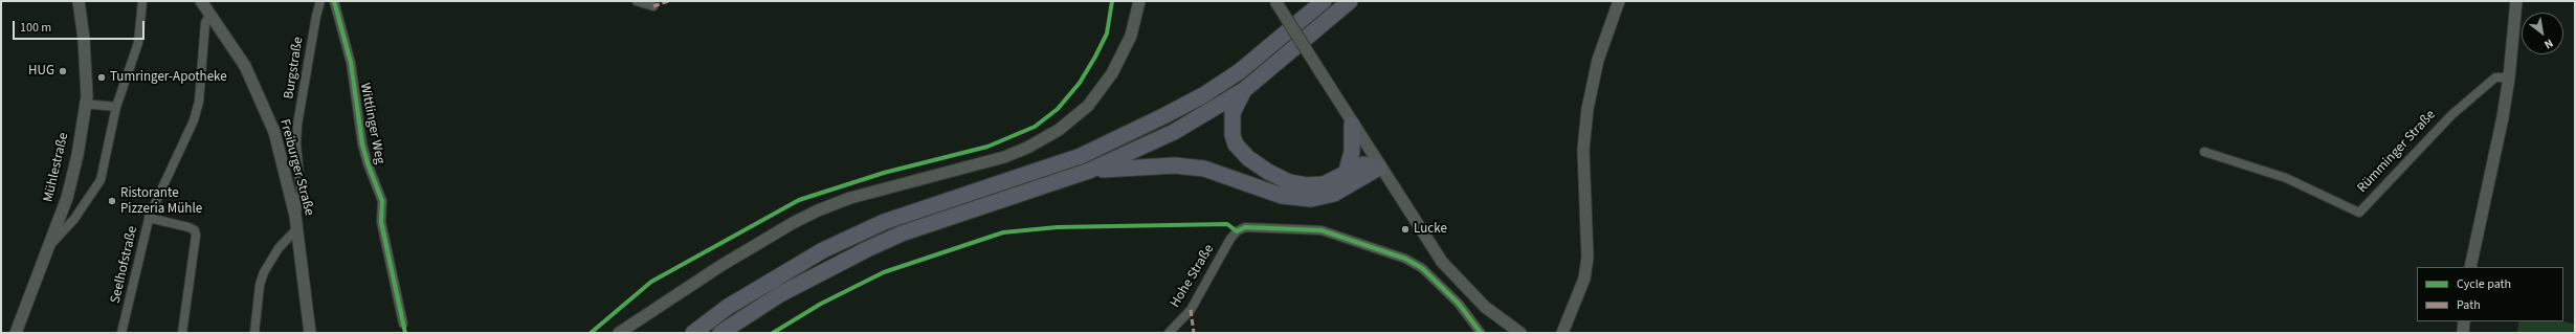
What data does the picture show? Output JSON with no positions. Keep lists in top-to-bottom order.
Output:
{
  "streets": {
    "street": [
      "Burgstraße",
      "Wittlinger Weg",
      "Rümminger Straße",
      "Mühlestraße",
      "Freiburger Straße",
      "Seelhofstraße",
      "Hohe Straße"
    ]
  },
  "crossings": [
    ["Burgstraße", "Freiburger Straße"],
    ["Freiburger Straße", "Seelhofstraße"]
  ],
  "places": [
    "HUG",
    "Tumringer-Apotheke",
    "Ristorante Pizzeria Mühle",
    "Lucke"
  ],
  "legend": ["Cycle path", "Path"],
  "scale_bar": "100 m",
  "north": "bottom right"
}
